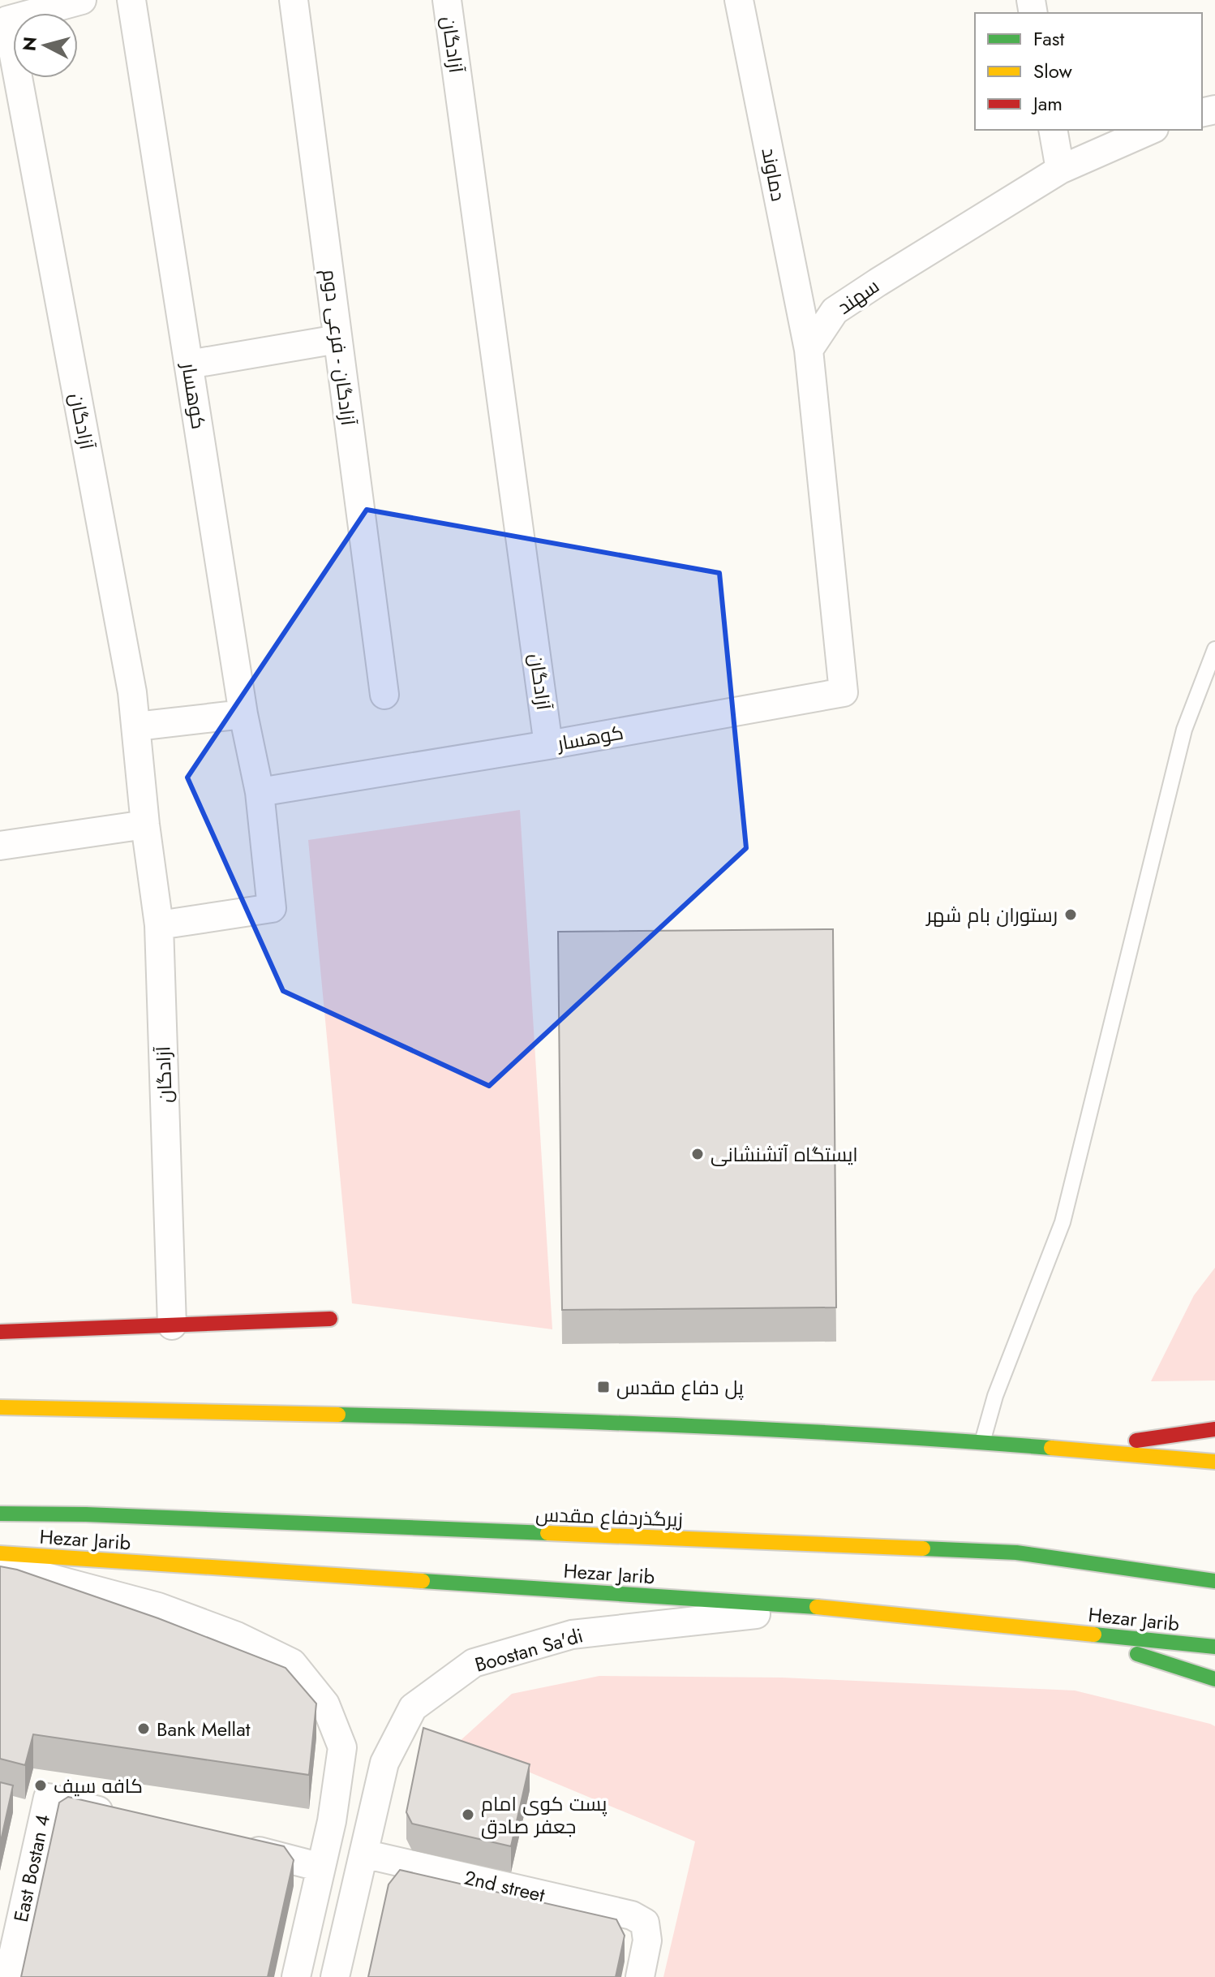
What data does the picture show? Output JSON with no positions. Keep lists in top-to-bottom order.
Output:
{
  "streets": {
    "main road": ["زیرگذردفاع مقدس", "Hezar Jarib"],
    "street": [
      "آزادگان",
      "دماوند",
      "سهند",
      "آزادگان - فرعی دوم",
      "کوهسار",
      "Boostan Sa'di",
      "East Bostan 4",
      "2nd street"
    ]
  },
  "crossings": [
    ["آزادگان", "کوهسار"],
    ["دماوند", "سهند"],
    ["دماوند", "کوهسار"],
    ["سهند", "کوهسار"],
    ["Hezar Jarib", "Boostan Sa'di"],
    ["Boostan Sa'di", "2nd street"]
  ],
  "places": {
    "other": [
      "رستوران بام شهر",
      "ایستگاه آتشنشانی",
      "Bank Mellat",
      "کافه سیف",
      "پست کوی امام جعفر صادق"
    ],
    "transit": ["پل دفاع مقدس"]
  },
  "legend": ["Fast", "Slow", "Jam"],
  "north": "left"
}
